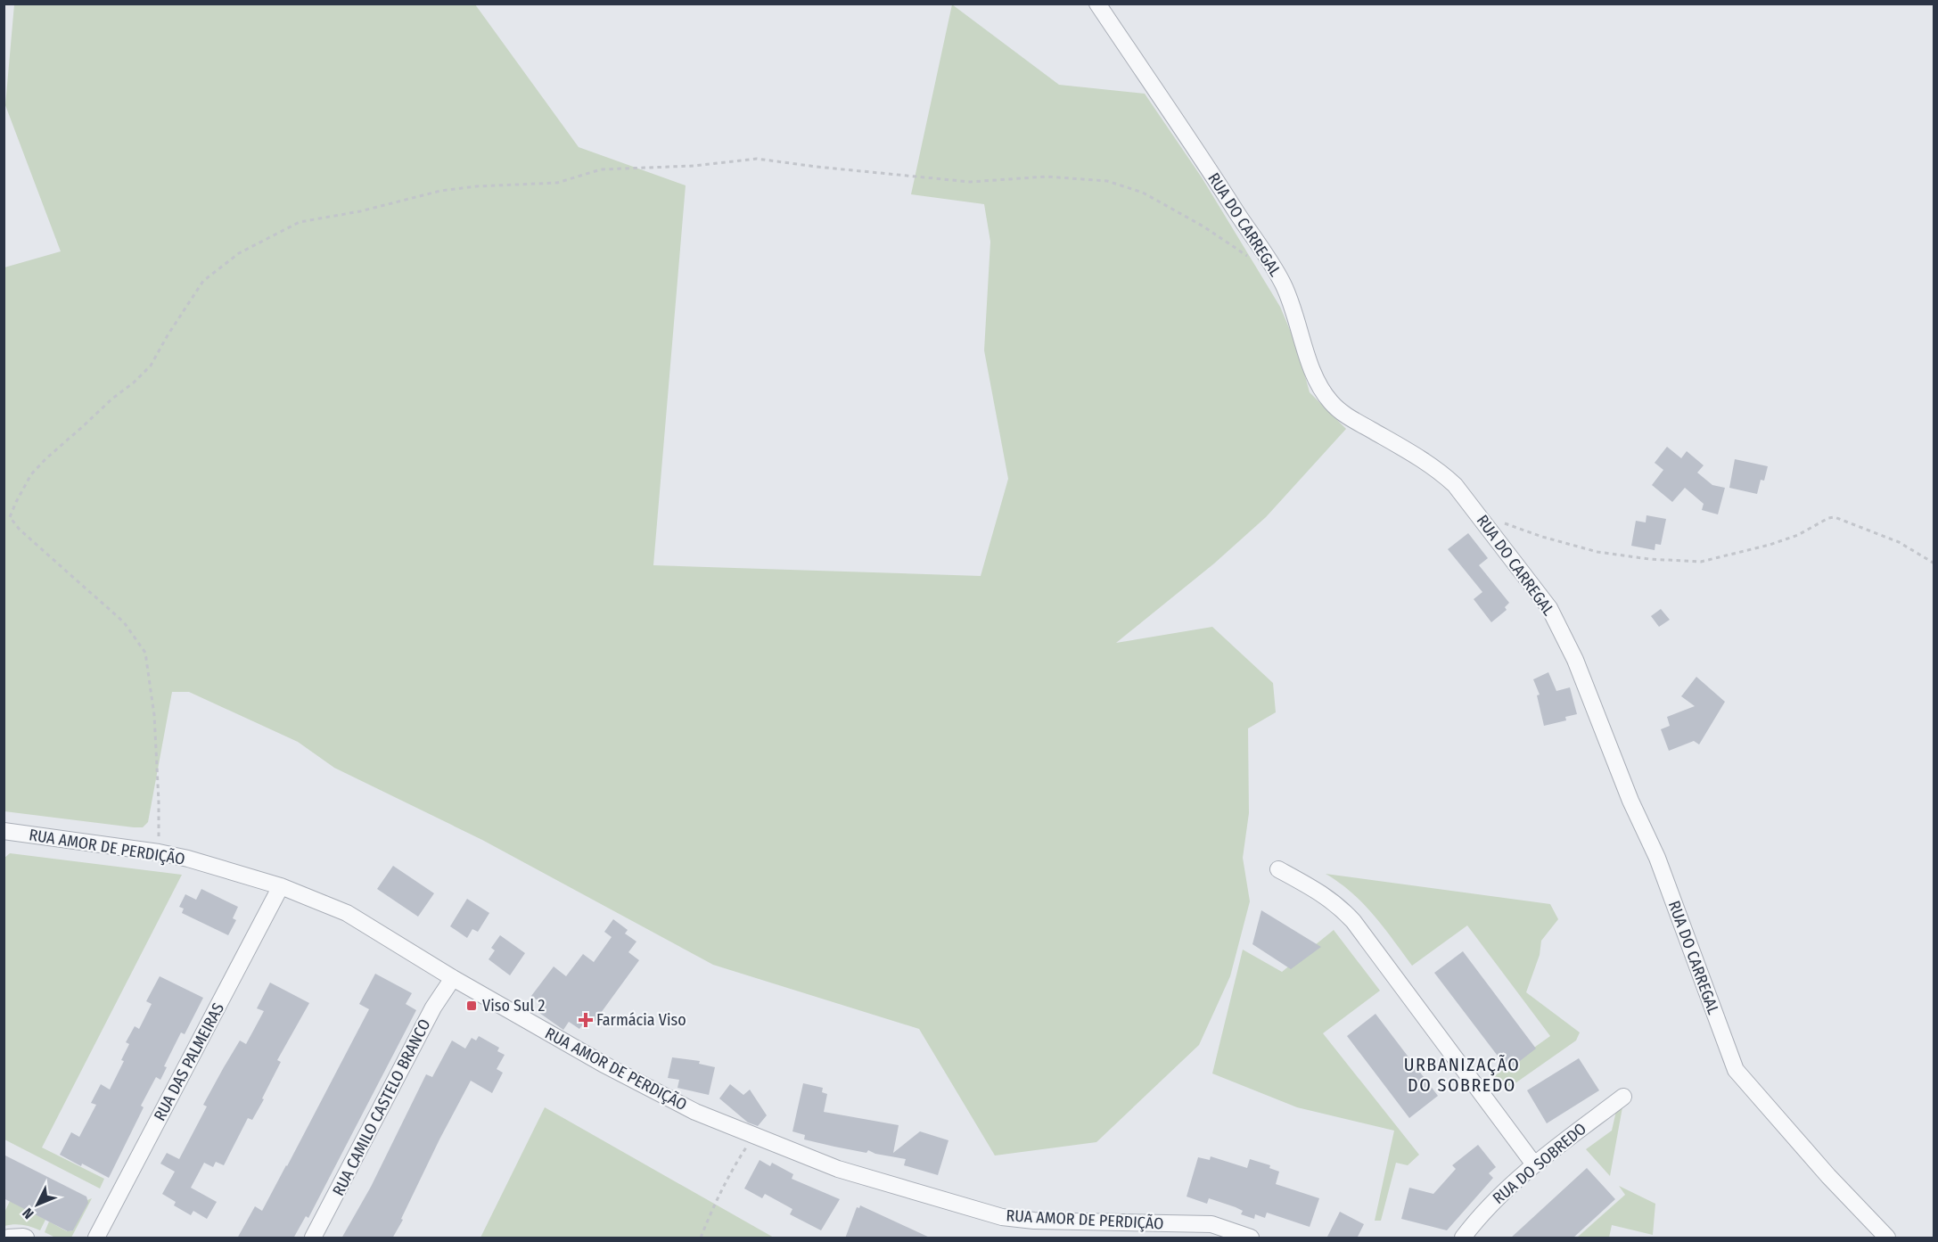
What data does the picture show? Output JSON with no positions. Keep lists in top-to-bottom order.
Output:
{
  "streets": {
    "street": [
      "RUA DO CARREGAL",
      "RUA AMOR DE PERDIÇÃO",
      "RUA DAS PALMEIRAS",
      "RUA CAMILO CASTELO BRANCO",
      "RUA DO SOBREDO"
    ]
  },
  "crossings": [
    ["RUA AMOR DE PERDIÇÃO", "RUA DAS PALMEIRAS"],
    ["RUA AMOR DE PERDIÇÃO", "RUA CAMILO CASTELO BRANCO"]
  ],
  "districts": ["URBANIZAÇÃO DO SOBREDO"],
  "places": {
    "transit": ["Viso Sul 2"],
    "health": ["Farmácia Viso"]
  },
  "north": "bottom left"
}
